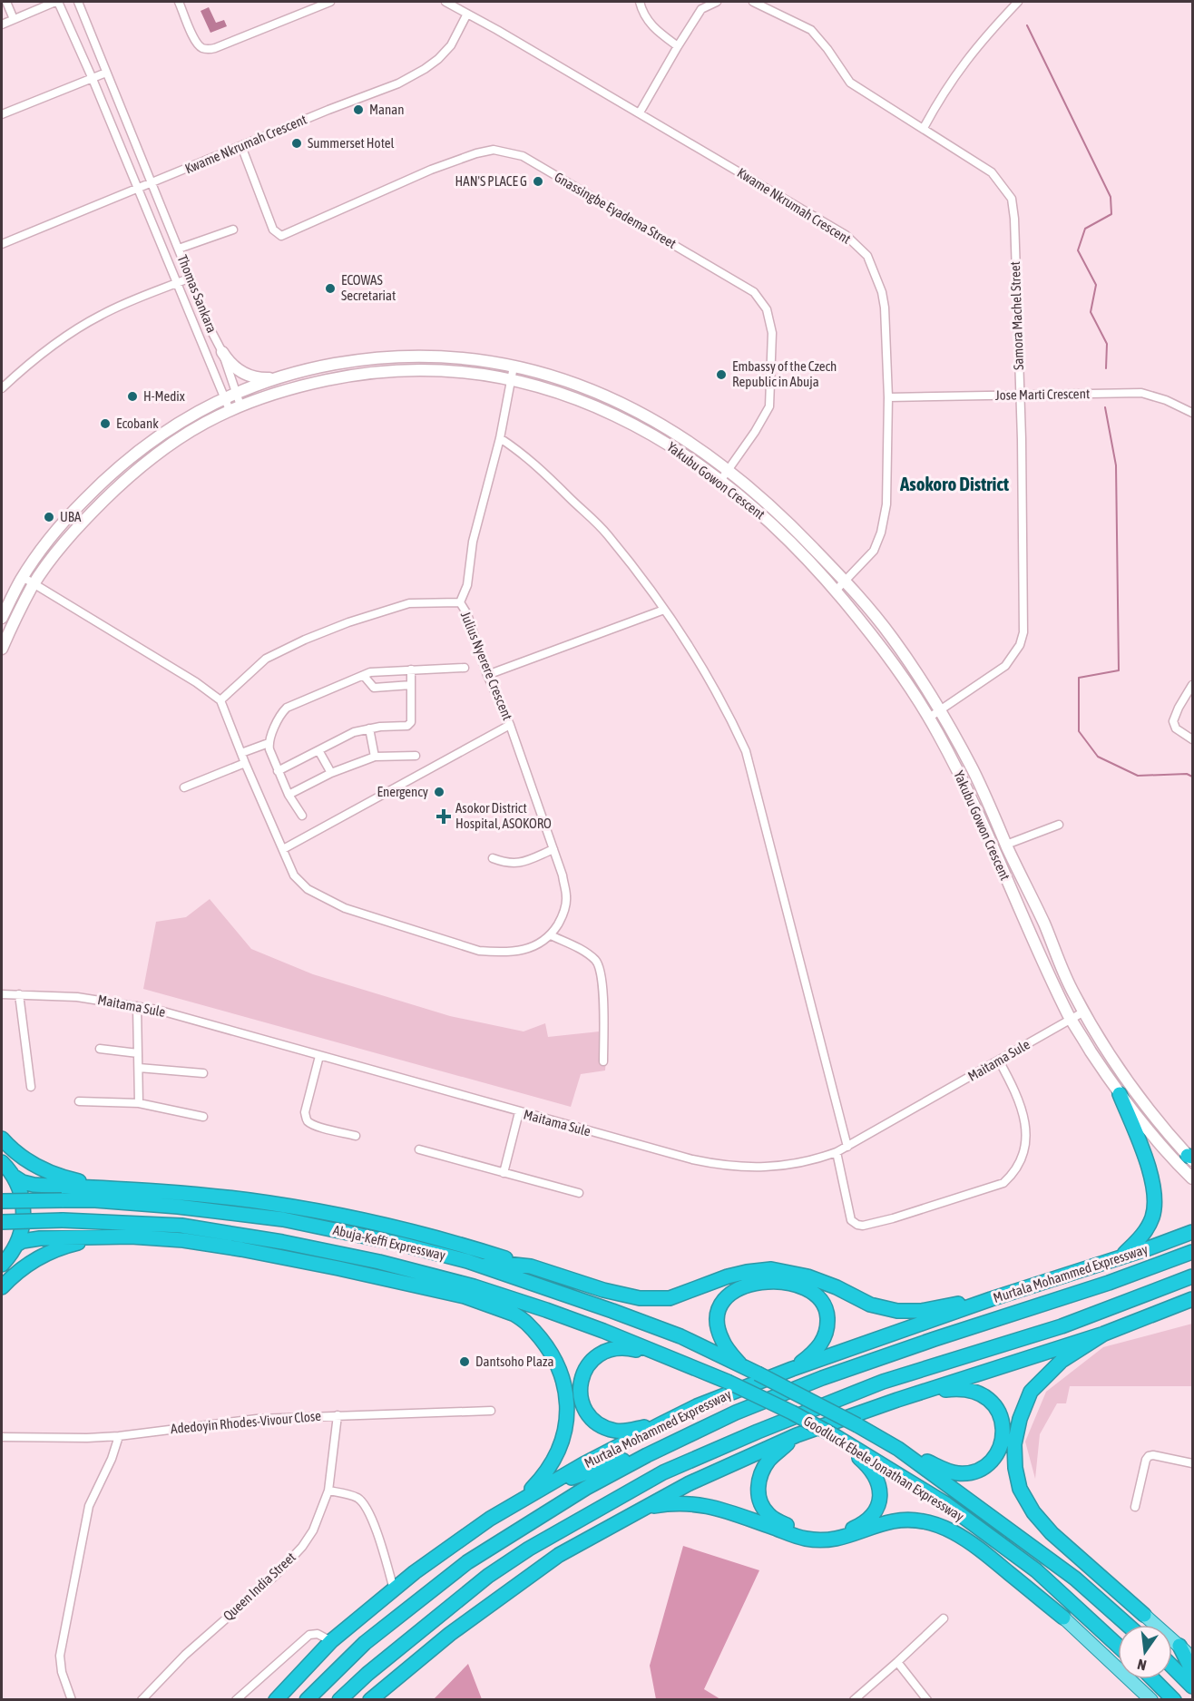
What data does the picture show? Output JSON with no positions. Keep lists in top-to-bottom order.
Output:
{
  "streets": {
    "highway": ["Abuja-Keffi Expressway", "Murtala Mohammed Expressway", "Goodluck Ebele Jonathan Expressway"],
    "main road": ["Yakubu Gowon Crescent"],
    "street": [
      "Kwame Nkrumah Crescent",
      "Gnassingbe Eyadema Street",
      "Thomas Sankara",
      "Samora Machel Street",
      "Jose Marti Crescent",
      "Julius Nyerere Crescent",
      "Maitama Sule",
      "Adedoyin Rhodes-Vivour Close",
      "Queen India Street"
    ]
  },
  "crossings": [
    ["Kwame Nkrumah Crescent", "Gnassingbe Eyadema Street"],
    ["Kwame Nkrumah Crescent", "Thomas Sankara"],
    ["Kwame Nkrumah Crescent", "Jose Marti Crescent"],
    ["Kwame Nkrumah Crescent", "Yakubu Gowon Crescent"],
    ["Gnassingbe Eyadema Street", "Yakubu Gowon Crescent"],
    ["Thomas Sankara", "Yakubu Gowon Crescent"],
    ["Samora Machel Street", "Jose Marti Crescent"],
    ["Samora Machel Street", "Yakubu Gowon Crescent"],
    ["Yakubu Gowon Crescent", "Julius Nyerere Crescent"],
    ["Yakubu Gowon Crescent", "Maitama Sule"],
    ["Abuja-Keffi Expressway", "Goodluck Ebele Jonathan Expressway"],
    ["Adedoyin Rhodes-Vivour Close", "Queen India Street"]
  ],
  "districts": ["Asokoro District"],
  "places": {
    "other": [
      "Manan",
      "Summerset Hotel",
      "HAN'S PLACE G",
      "ECOWAS Secretariat",
      "Embassy of the Czech Republic in Abuja",
      "H-Medix",
      "Ecobank",
      "UBA",
      "Energency",
      "Dantsoho Plaza"
    ],
    "health": ["Asokor District Hospital, ASOKORO"]
  },
  "north": "bottom"
}
